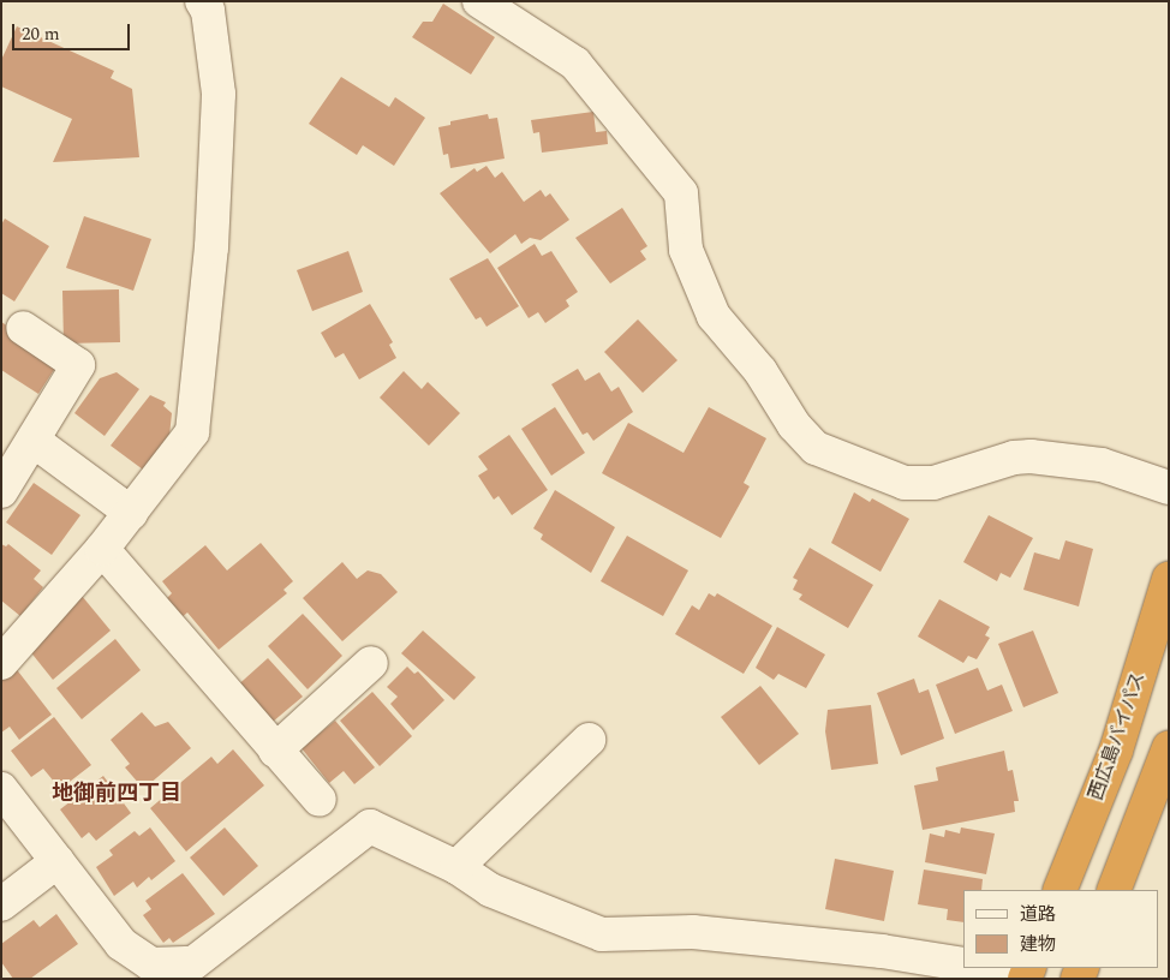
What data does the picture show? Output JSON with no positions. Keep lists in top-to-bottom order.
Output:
{
  "streets": {
    "highway": ["西広島バイパス"]
  },
  "districts": ["地御前四丁目"],
  "legend": ["道路", "建物"],
  "scale_bar": "20 m"
}
